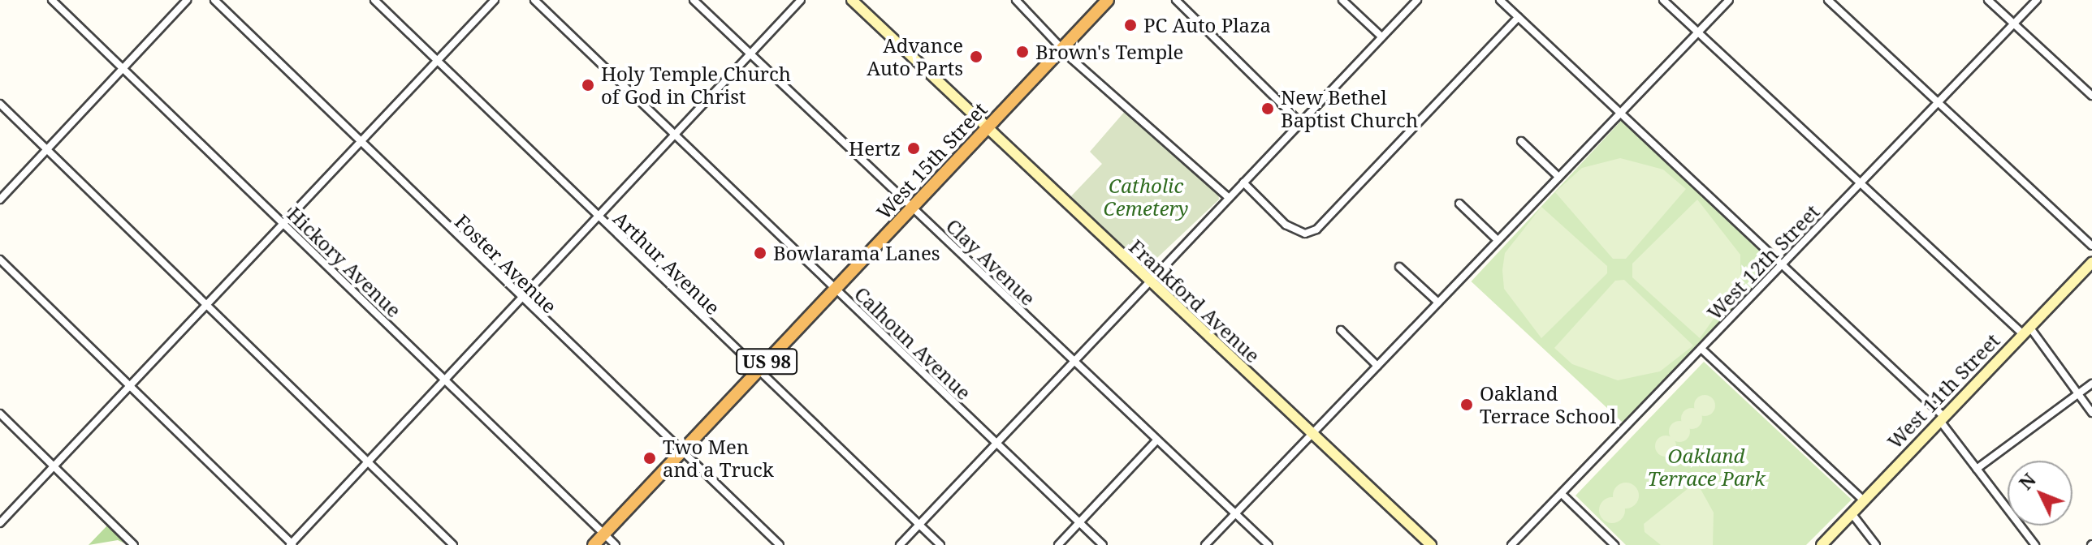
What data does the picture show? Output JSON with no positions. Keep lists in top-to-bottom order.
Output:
{
  "streets": {
    "highway": ["West 15th Street", "US 98"],
    "main road": ["Frankford Avenue", "West 11th Street"],
    "street": [
      "Hickory Avenue",
      "Clay Avenue",
      "West 12th Street",
      "Arthur Avenue",
      "Foster Avenue",
      "Calhoun Avenue"
    ]
  },
  "crossings": [
    ["West 15th Street", "Hickory Avenue"],
    ["West 15th Street", "Clay Avenue"],
    ["West 15th Street", "Arthur Avenue"],
    ["West 15th Street", "Foster Avenue"],
    ["West 15th Street", "Frankford Avenue"],
    ["West 15th Street", "Calhoun Avenue"]
  ],
  "parks": ["Catholic Cemetery", "Oakland Terrace Park"],
  "places": [
    "PC Auto Plaza",
    "Brown's Temple",
    "Advance Auto Parts",
    "Holy Temple Church of God in Christ",
    "New Bethel Baptist Church",
    "Hertz",
    "Bowlarama Lanes",
    "Oakland Terrace School",
    "Two Men and a Truck"
  ],
  "north": "top left"
}
